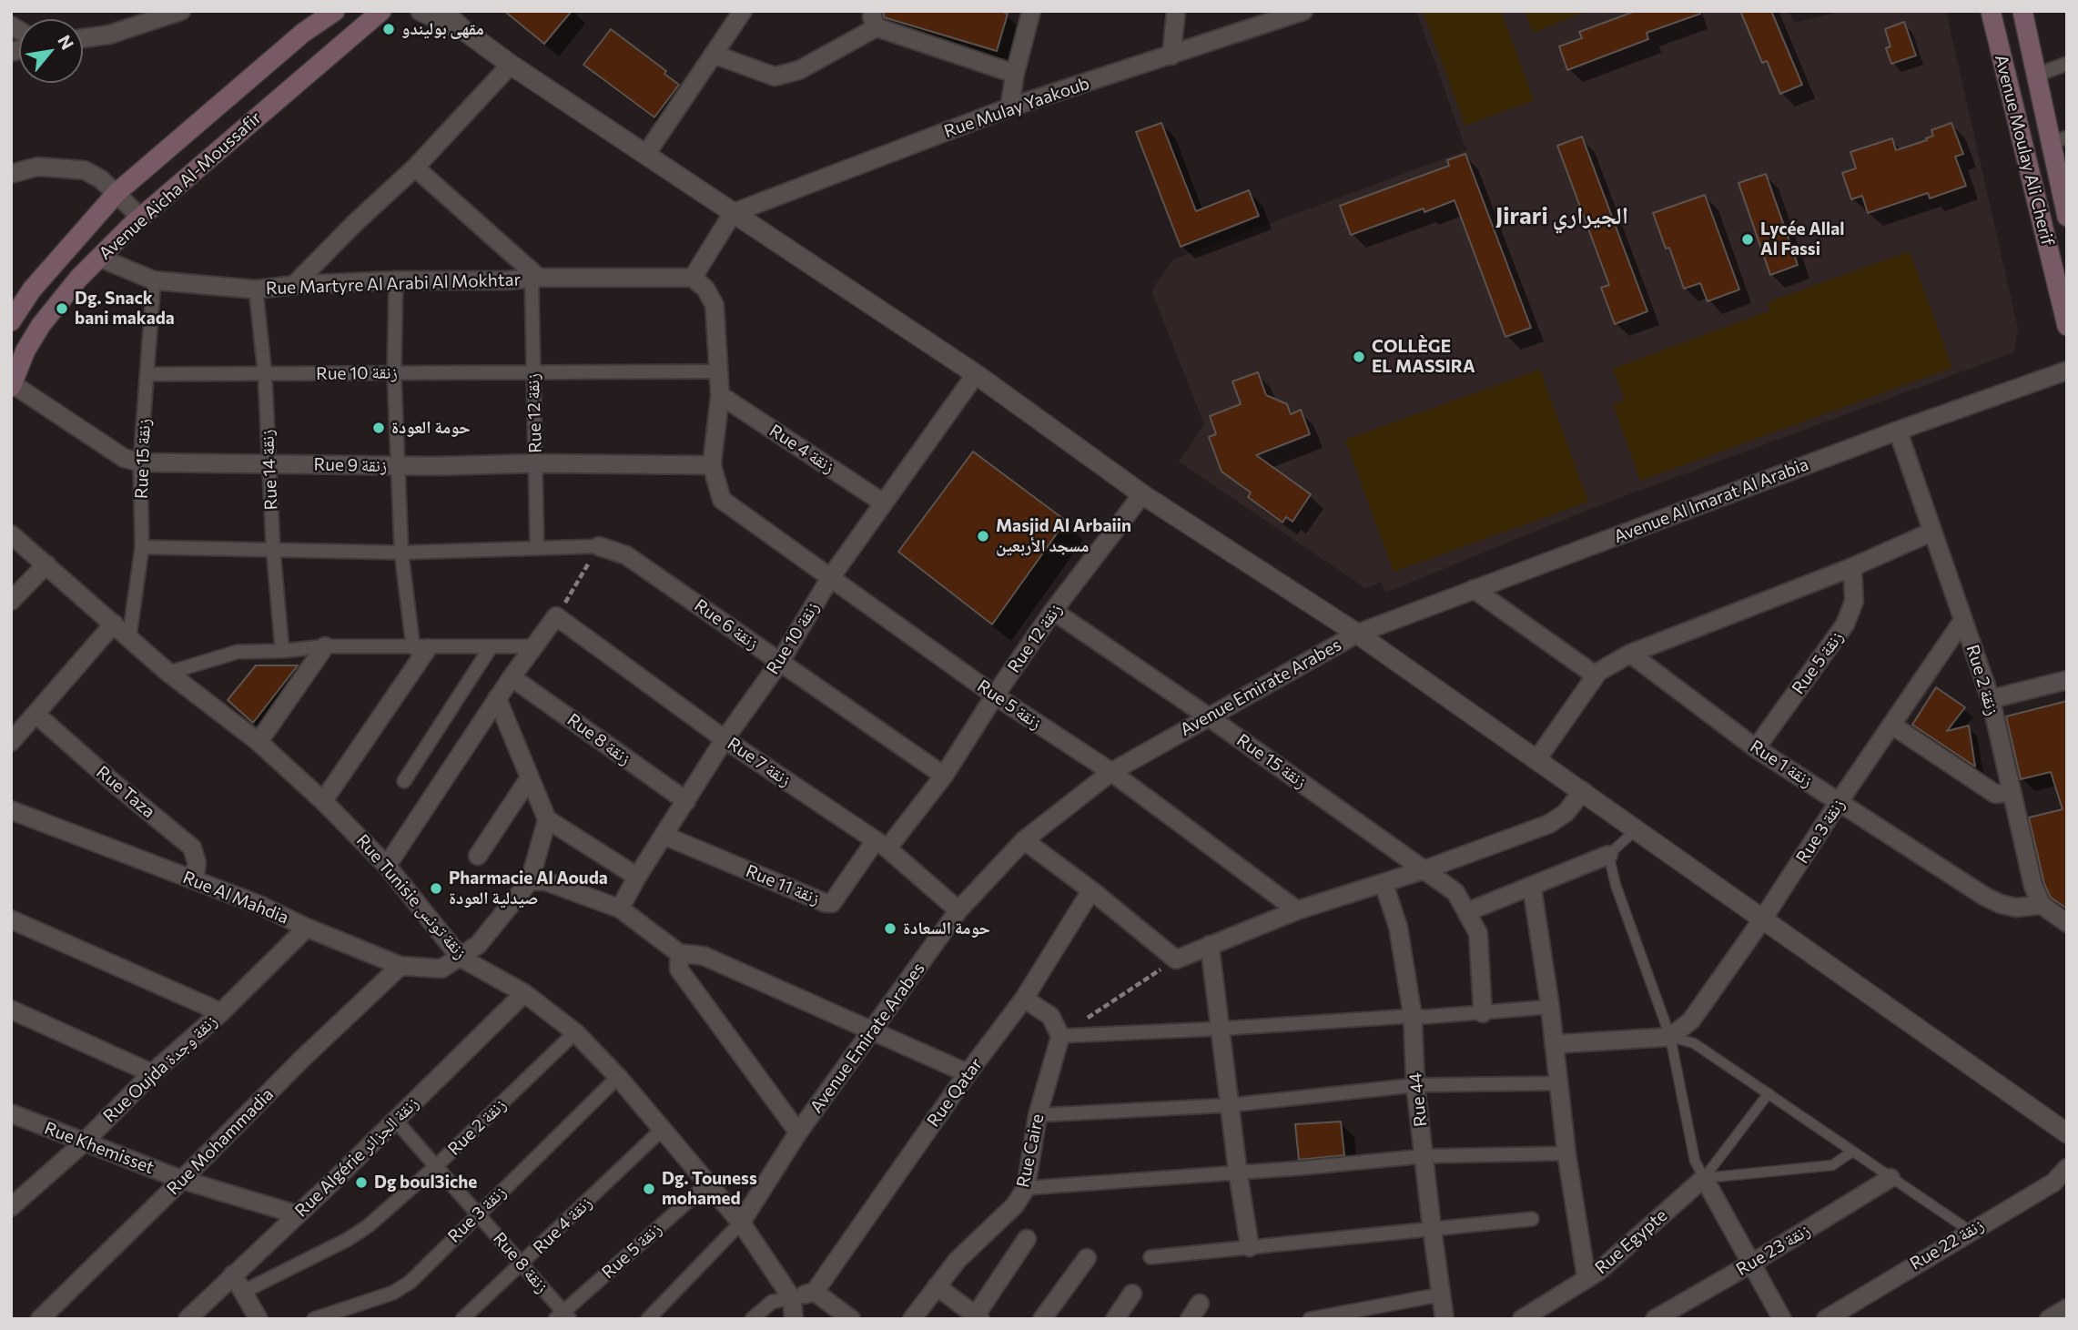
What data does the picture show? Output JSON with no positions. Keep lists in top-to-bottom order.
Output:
{
  "streets": {
    "main road": ["Avenue Moulay Ali Cherif", "Avenue Aicha Al-Moussafir"],
    "street": [
      "Rue Mulay Yaakoub",
      "Rue Martyre Al Arabi Al Mokhtar",
      "Rue 10 زنقة",
      "Rue 12 زنقة",
      "Rue 4 زنقة",
      "Rue 15 زنقة",
      "Rue 9 زنقة",
      "Rue 14 زنقة",
      "Avenue Al Imarat Al Arabia",
      "Rue 6 زنقة",
      "Rue 5 زنقة",
      "Rue 2 زنقة",
      "Avenue Emirate Arabes",
      "Rue 8 زنقة",
      "Rue 7 زنقة",
      "Rue 1 زنقة",
      "Rue Taza",
      "Rue 3 زنقة",
      "Rue 11 زنقة",
      "Rue Tunisie زنقة تونس",
      "Rue Al Mahdia",
      "Rue Oujda زنقة وجدة",
      "Rue Qatar",
      "Rue 44",
      "Rue Mohammadia",
      "Rue Khemisset",
      "Rue Caire",
      "Rue Algérie زنقة الجزائر",
      "Rue Egypte",
      "Rue 22 زنقة",
      "Rue 23 زنقة"
    ]
  },
  "crossings": [
    ["Avenue Aicha Al-Moussafir", "Rue Martyre Al Arabi Al Mokhtar"],
    ["Avenue Aicha Al-Moussafir", "Rue 9 زنقة"],
    ["Rue Martyre Al Arabi Al Mokhtar", "Rue 12 زنقة"],
    ["Rue Martyre Al Arabi Al Mokhtar", "Rue 15 زنقة"],
    ["Rue Martyre Al Arabi Al Mokhtar", "Rue 14 زنقة"],
    ["Rue 10 زنقة", "Rue 12 زنقة"],
    ["Rue 10 زنقة", "Rue 4 زنقة"],
    ["Rue 10 زنقة", "Rue 15 زنقة"],
    ["Rue 10 زنقة", "Rue 14 زنقة"],
    ["Rue 10 زنقة", "Rue 6 زنقة"],
    ["Rue 10 زنقة", "Rue 5 زنقة"],
    ["Rue 10 زنقة", "Rue 8 زنقة"],
    ["Rue 10 زنقة", "Rue 7 زنقة"],
    ["Rue 10 زنقة", "Rue 11 زنقة"],
    ["Rue 12 زنقة", "Rue 15 زنقة"],
    ["Rue 12 زنقة", "Rue 9 زنقة"],
    ["Rue 12 زنقة", "Rue 6 زنقة"],
    ["Rue 12 زنقة", "Rue 5 زنقة"],
    ["Rue 12 زنقة", "Rue 7 زنقة"],
    ["Rue 12 زنقة", "Rue 11 زنقة"],
    ["Rue 4 زنقة", "Rue 8 زنقة"],
    ["Rue 4 زنقة", "Rue Tunisie زنقة تونس"],
    ["Rue 15 زنقة", "Rue 9 زنقة"],
    ["Rue 15 زنقة", "Avenue Emirate Arabes"],
    ["Rue 15 زنقة", "Rue Tunisie زنقة تونس"],
    ["Rue 9 زنقة", "Rue 14 زنقة"],
    ["Rue 9 زنقة", "Rue 5 زنقة"],
    ["Avenue Al Imarat Al Arabia", "Rue 2 زنقة"],
    ["Avenue Al Imarat Al Arabia", "Avenue Emirate Arabes"],
    ["Rue 5 زنقة", "Avenue Emirate Arabes"],
    ["Rue 5 زنقة", "Rue 8 زنقة"],
    ["Rue 5 زنقة", "Rue 1 زنقة"],
    ["Rue 5 زنقة", "Rue Tunisie زنقة تونس"],
    ["Rue 2 زنقة", "Rue 8 زنقة"],
    ["Rue 2 زنقة", "Rue 1 زنقة"],
    ["Rue 2 زنقة", "Rue 3 زنقة"],
    ["Rue 2 زنقة", "Rue Tunisie زنقة تونس"],
    ["Avenue Emirate Arabes", "Rue 7 زنقة"],
    ["Avenue Emirate Arabes", "Rue Tunisie زنقة تونس"],
    ["Rue 8 زنقة", "Rue 3 زنقة"],
    ["Rue 8 زنقة", "Rue Algérie زنقة الجزائر"],
    ["Rue 7 زنقة", "Rue 11 زنقة"],
    ["Rue 1 زنقة", "Rue 3 زنقة"],
    ["Rue Taza", "Rue Al Mahdia"],
    ["Rue 3 زنقة", "Rue Tunisie زنقة تونس"],
    ["Rue Tunisie زنقة تونس", "Rue Al Mahdia"],
    ["Rue Tunisie زنقة تونس", "Rue Algérie زنقة الجزائر"],
    ["Rue Al Mahdia", "Rue Oujda زنقة وجدة"],
    ["Rue Al Mahdia", "Rue Mohammadia"],
    ["Rue Oujda زنقة وجدة", "Rue Khemisset"],
    ["Rue Mohammadia", "Rue Khemisset"],
    ["Rue Khemisset", "Rue Algérie زنقة الجزائر"]
  ],
  "districts": ["Jirari الجيراري"],
  "places": [
    "مقهى بوليندو",
    "Lycée Allal Al Fassi",
    "Dg. Snack bani makada",
    "COLLÈGE EL MASSIRA",
    "حومة العودة",
    "Masjid Al Arbaiin مسجد الأربعين",
    "Pharmacie Al Aouda صيدلية العودة",
    "حومة السعادة",
    "Dg boul3iche",
    "Dg. Touness mohamed"
  ],
  "north": "top right"
}
